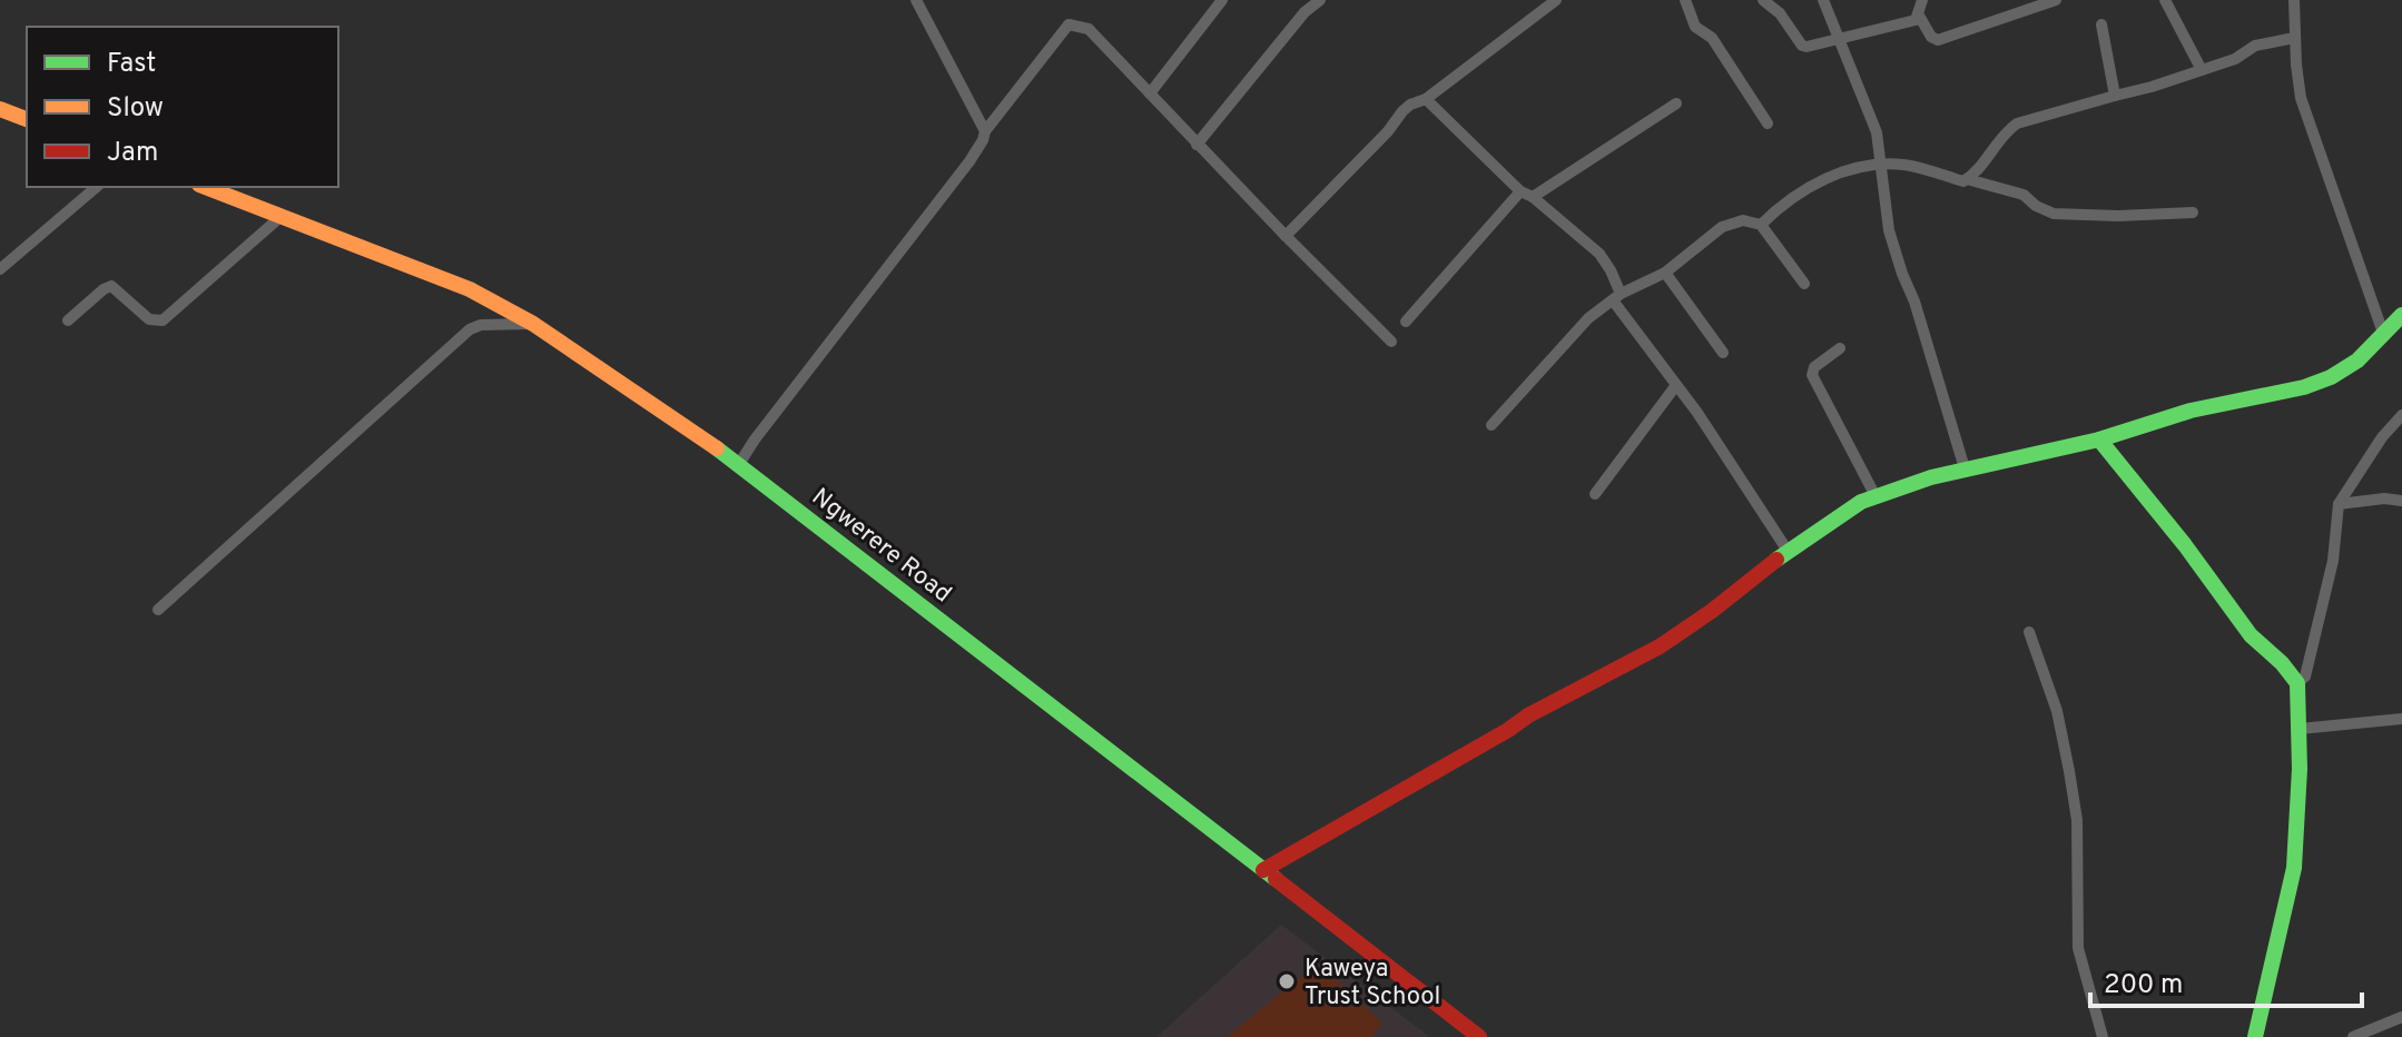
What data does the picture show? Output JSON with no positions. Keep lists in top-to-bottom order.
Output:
{
  "streets": {
    "street": ["Ngwerere Road"]
  },
  "places": ["Kaweya Trust School"],
  "legend": ["Fast", "Slow", "Jam"],
  "scale_bar": "200 m"
}
